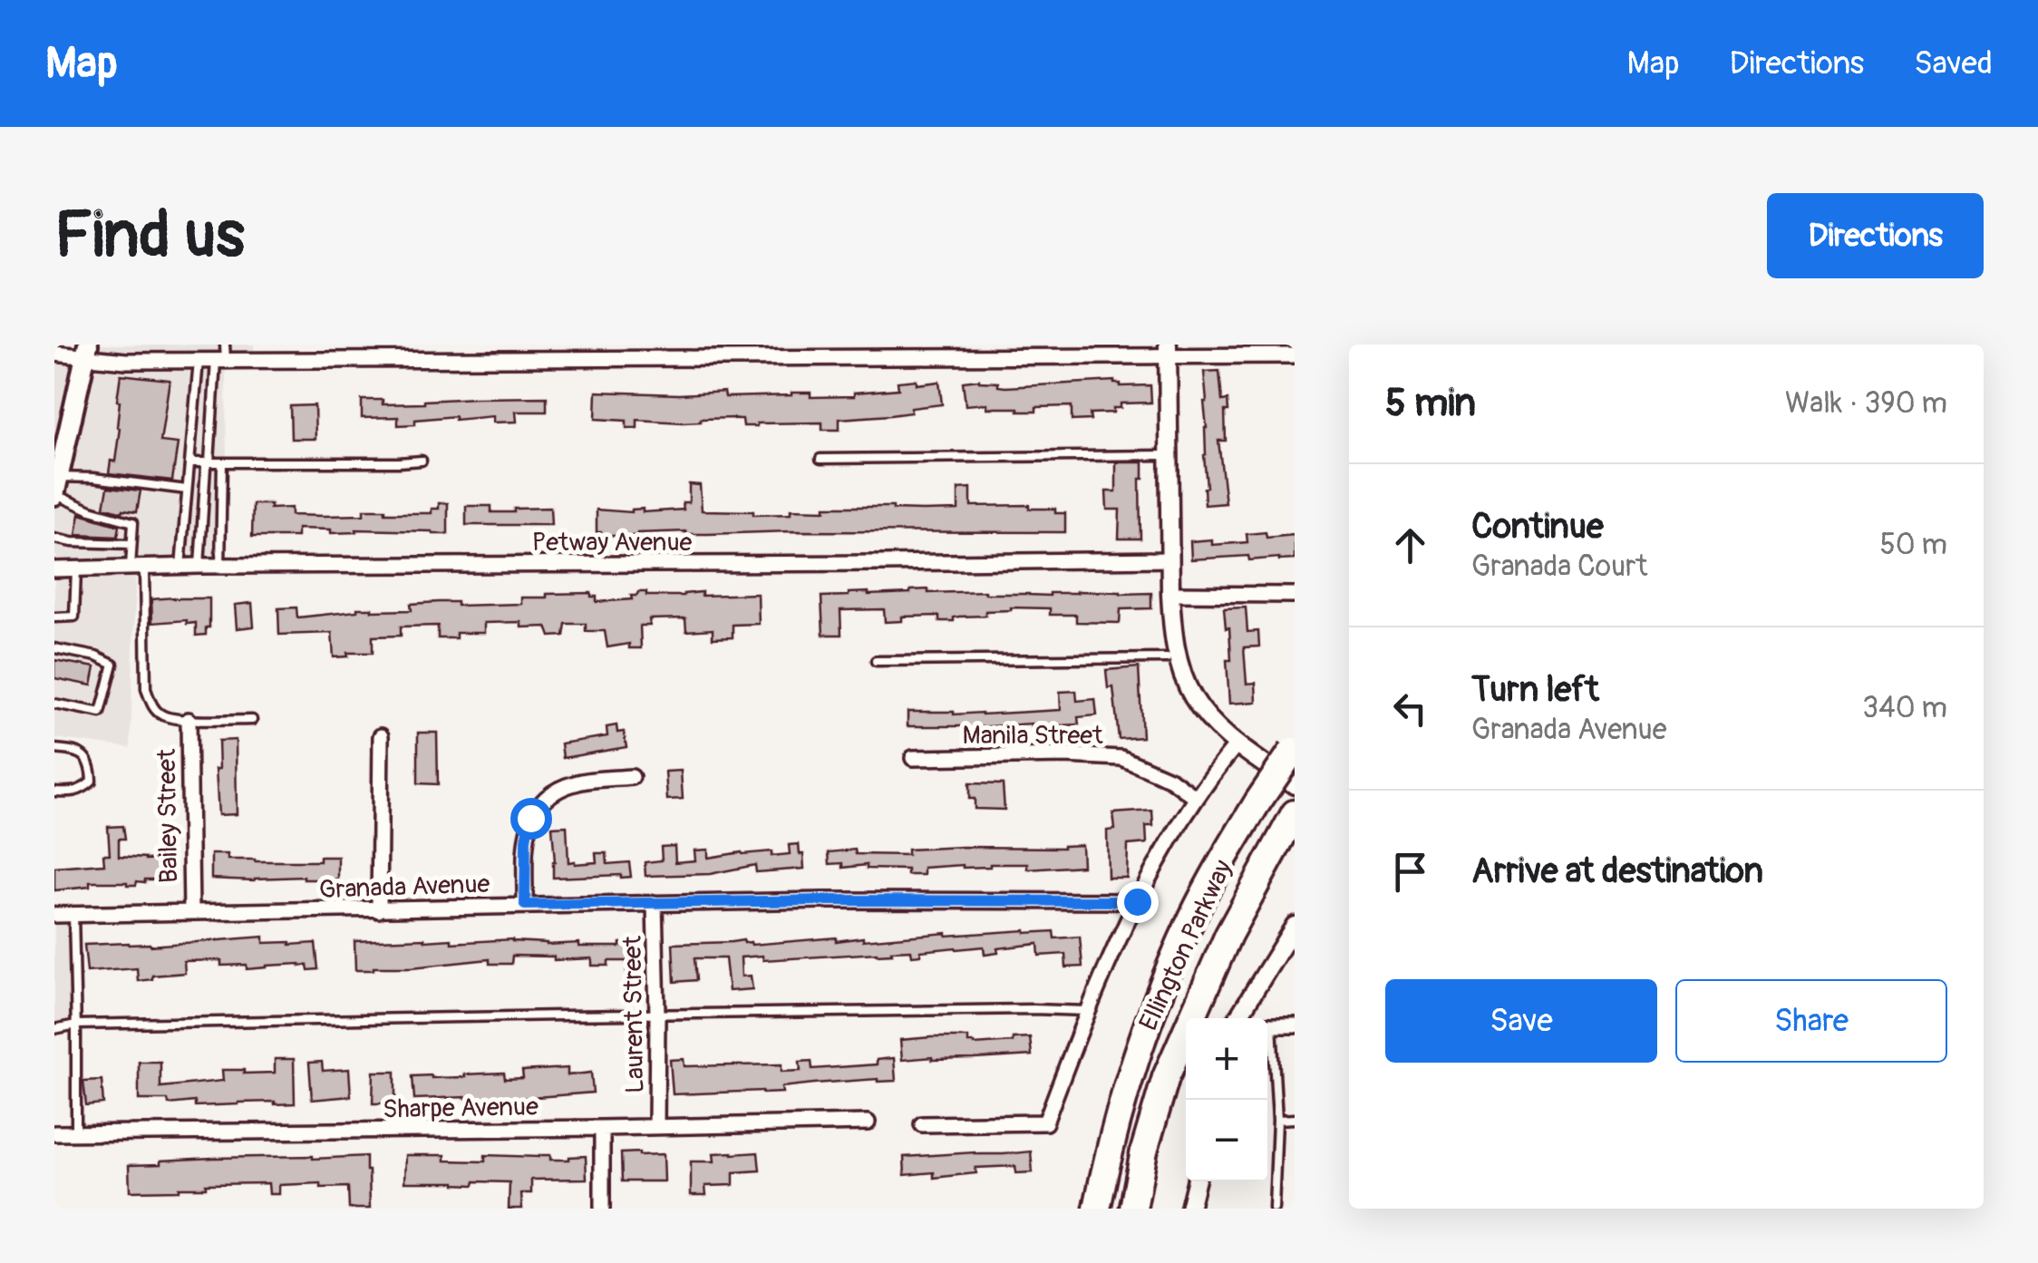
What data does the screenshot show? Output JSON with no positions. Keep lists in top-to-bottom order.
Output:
{
  "streets": {
    "highway": ["Ellington Parkway"],
    "street": [
      "Petway Avenue",
      "Manila Street",
      "Bailey Street",
      "Granada Avenue",
      "Laurent Street",
      "Sharpe Avenue"
    ]
  },
  "crossings": [
    ["Bailey Street", "Granada Avenue"],
    ["Granada Avenue", "Laurent Street"],
    ["Laurent Street", "Sharpe Avenue"]
  ],
  "page": {
    "header": "Map",
    "nav": ["Map", "Directions", "Saved"],
    "buttons": [
      "Directions",
      ["Save", "Share"]
    ],
    "title": "Find us",
    "heading": ["5 min", "Walk · 390 m"],
    "list": [
      ["Continue", "Granada Court", "50 m"],
      ["Turn left", "Granada Avenue", "340 m"],
      "Arrive at destination"
    ],
    "map_buttons": ["+", "−"]
  }
}
